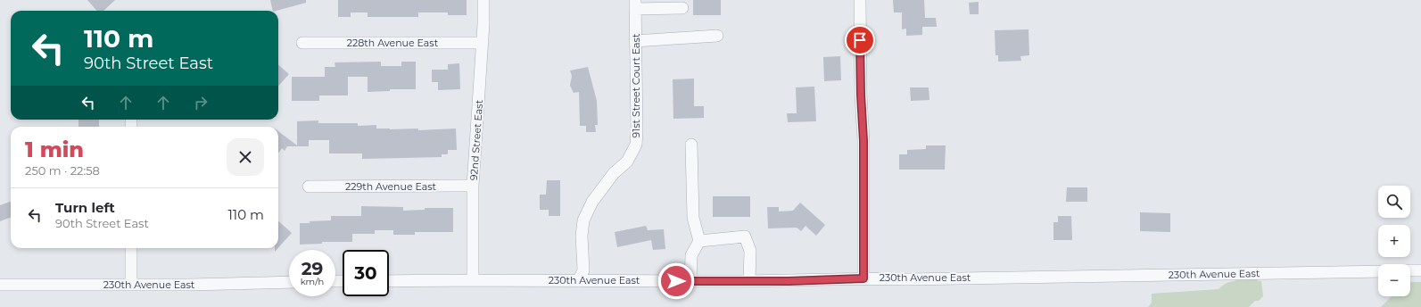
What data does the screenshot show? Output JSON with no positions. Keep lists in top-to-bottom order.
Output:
{
  "streets": {
    "street": [
      "228th Avenue East",
      "91st Street Court East",
      "92nd Street East",
      "229th Avenue East",
      "230th Avenue East"
    ]
  },
  "crossings": [
    ["228th Avenue East", "92nd Street East"],
    ["91st Street Court East", "230th Avenue East"],
    ["92nd Street East", "229th Avenue East"],
    ["92nd Street East", "230th Avenue East"]
  ],
  "page": {
    "turn": ["110 m", "90th Street East"],
    "heading": ["1 min", "250 m · 22:58"],
    "map_buttons": ["+", "−"],
    "list": [
      {
        "name": "Turn left",
        "note": "90th Street East",
        "value": "110 m"
      }
    ],
    "speed": "29 km/h",
    "limit": "30"
  }
}
